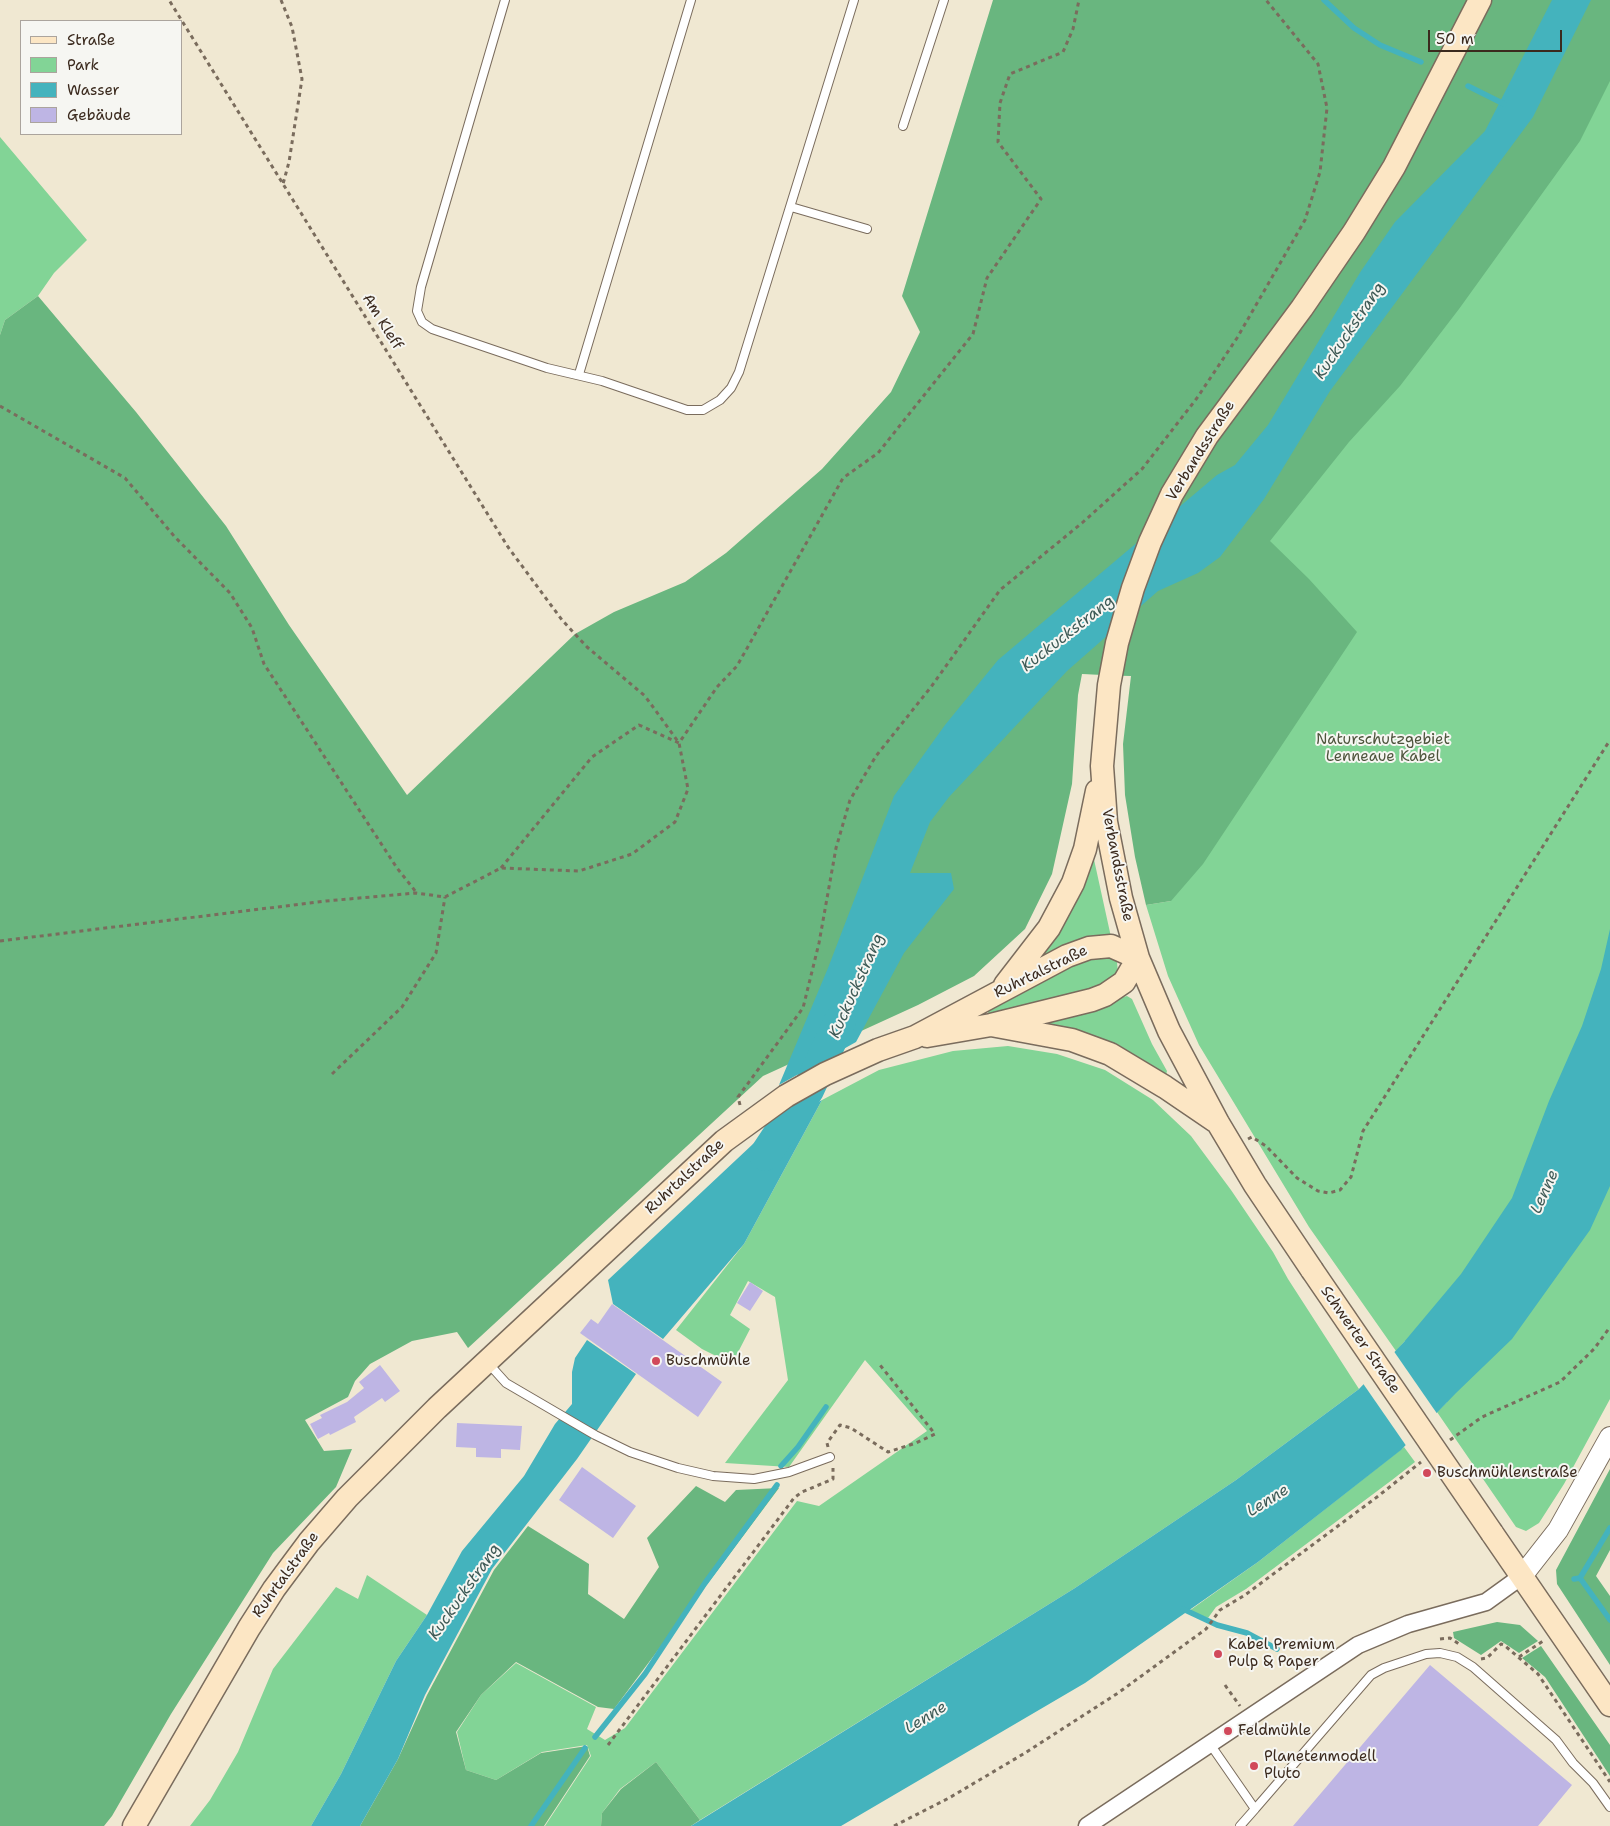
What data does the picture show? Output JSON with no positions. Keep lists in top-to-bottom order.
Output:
{
  "streets": {
    "main road": ["Verbandsstraße", "Ruhrtalstraße", "Schwerter Straße"],
    "path": ["Am Kleff"]
  },
  "crossings": [
    ["Verbandsstraße", "Ruhrtalstraße"],
    ["Verbandsstraße", "Schwerter Straße"],
    ["Ruhrtalstraße", "Schwerter Straße"]
  ],
  "water": ["Kuckuckstrang", "Lenne"],
  "parks": ["Naturschutzgebiet Lenneaue Kabel"],
  "places": [
    "Buschmühle",
    "Buschmühlenstraße",
    "Kabel Premium Pulp & Paper",
    "Feldmühle",
    "Planetenmodell Pluto"
  ],
  "legend": [
    "Straße",
    "Park",
    "Wasser",
    "Gebäude"
  ],
  "scale_bar": "50 m"
}
